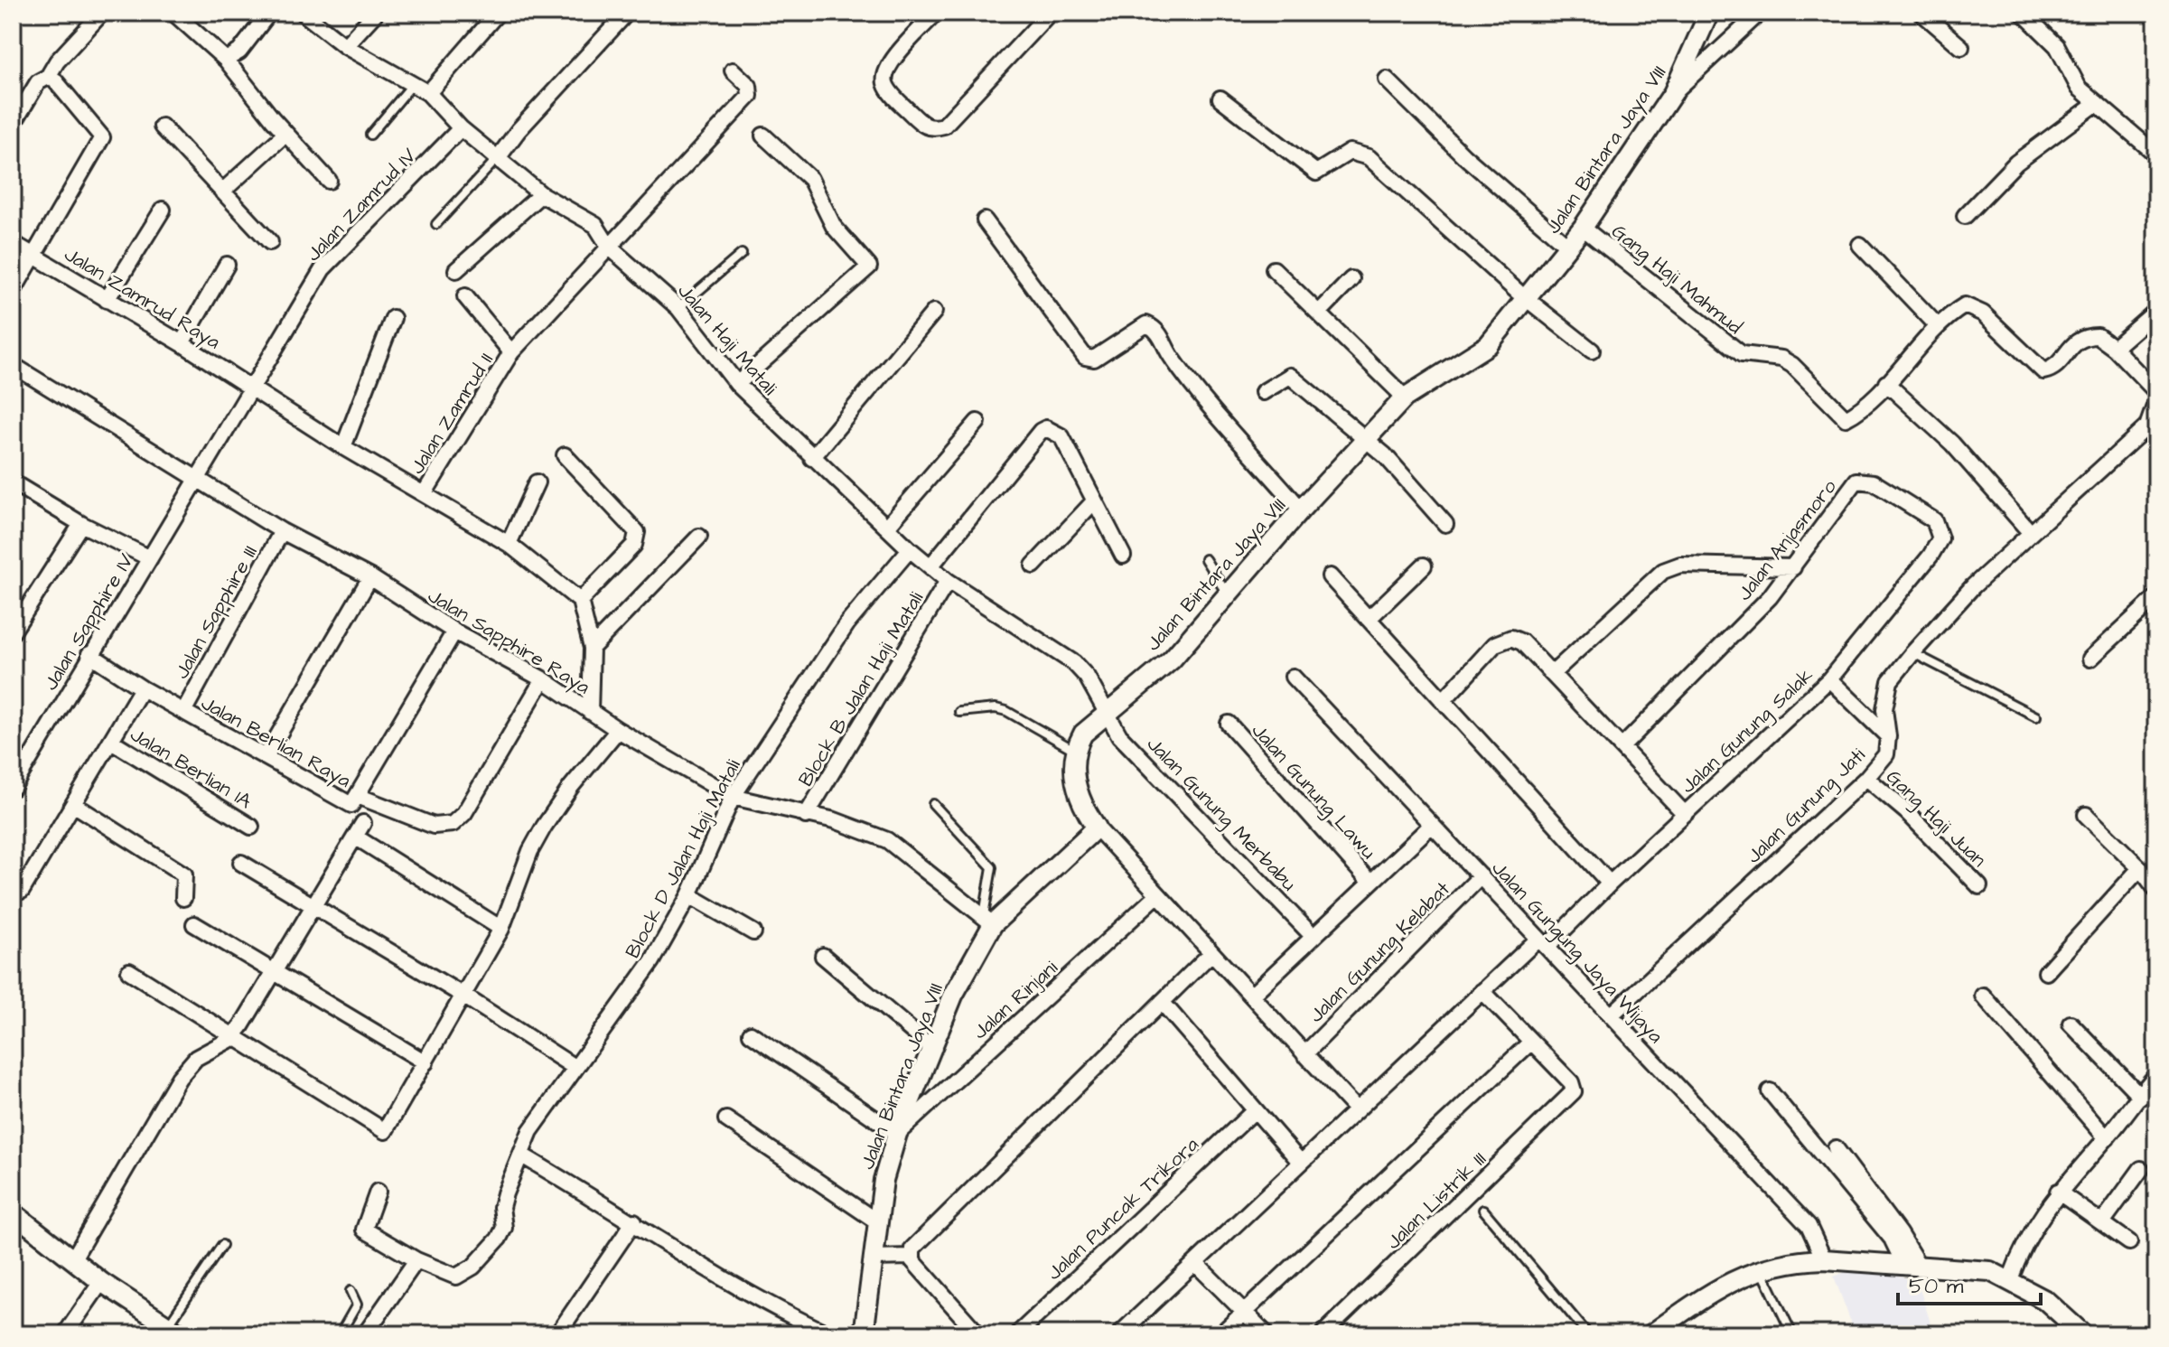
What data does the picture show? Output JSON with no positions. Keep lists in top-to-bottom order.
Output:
{
  "streets": {
    "street": [
      "Jalan Bintara Jaya VIII",
      "Jalan Zamrud IV",
      "Gang Haji Mahmud",
      "Jalan Zamrud Raya",
      "Jalan Haji Matali",
      "Jalan Zamrud II",
      "Jalan Anjasmoro",
      "Jalan Sapphire III",
      "Jalan Sapphire IV",
      "Jalan Sapphire Raya",
      "Block B Jalan Haji Matali",
      "Jalan Gunung Salak",
      "Jalan Berlian Raya",
      "Jalan Berlian 1A",
      "Jalan Gunung Lawu",
      "Jalan Gunung Jati",
      "Jalan Gunung Merbabu",
      "Gang Haji Juan",
      "Block D Jalan Haji Matali",
      "Jalan Gunung Kelabat",
      "Jalan Gungung Jaya Wijaya",
      "Jalan Rinjani",
      "Jalan Listrik III",
      "Jalan Puncak Trikora"
    ]
  },
  "crossings": [
    ["Jalan Bintara Jaya VIII", "Gang Haji Mahmud"],
    ["Jalan Bintara Jaya VIII", "Jalan Haji Matali"],
    ["Jalan Bintara Jaya VIII", "Jalan Sapphire Raya"],
    ["Jalan Bintara Jaya VIII", "Jalan Gunung Merbabu"],
    ["Jalan Bintara Jaya VIII", "Jalan Rinjani"],
    ["Jalan Zamrud IV", "Jalan Zamrud Raya"],
    ["Jalan Zamrud IV", "Jalan Haji Matali"],
    ["Jalan Zamrud IV", "Jalan Sapphire IV"],
    ["Jalan Zamrud IV", "Jalan Sapphire Raya"],
    ["Jalan Zamrud Raya", "Jalan Zamrud II"],
    ["Jalan Haji Matali", "Jalan Zamrud II"],
    ["Jalan Haji Matali", "Block B Jalan Haji Matali"],
    ["Jalan Haji Matali", "Jalan Gunung Merbabu"],
    ["Jalan Haji Matali", "Block D Jalan Haji Matali"],
    ["Jalan Anjasmoro", "Jalan Gunung Salak"],
    ["Jalan Sapphire III", "Jalan Sapphire Raya"],
    ["Jalan Sapphire III", "Jalan Berlian Raya"],
    ["Jalan Sapphire IV", "Jalan Sapphire Raya"],
    ["Jalan Sapphire IV", "Jalan Berlian Raya"],
    ["Jalan Sapphire Raya", "Block B Jalan Haji Matali"],
    ["Jalan Sapphire Raya", "Jalan Berlian Raya"],
    ["Jalan Sapphire Raya", "Block D Jalan Haji Matali"],
    ["Jalan Gunung Salak", "Jalan Gungung Jaya Wijaya"],
    ["Jalan Gunung Jati", "Gang Haji Juan"],
    ["Jalan Gunung Jati", "Jalan Gungung Jaya Wijaya"],
    ["Jalan Gunung Kelabat", "Jalan Gungung Jaya Wijaya"]
  ],
  "scale_bar": "50 m"
}
